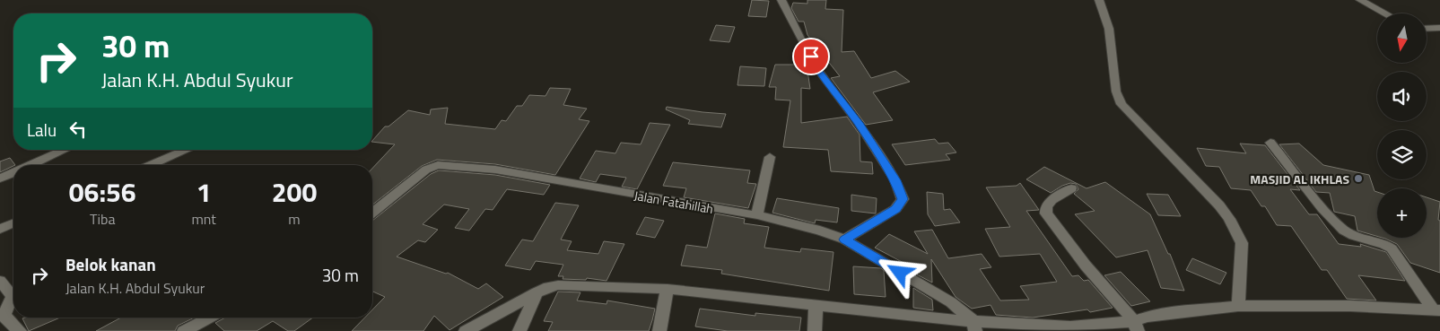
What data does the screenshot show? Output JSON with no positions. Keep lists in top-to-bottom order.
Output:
{
  "streets": {
    "street": ["Jalan Fatahillah"]
  },
  "places": ["MASJID AL IKHLAS"],
  "north": "bottom",
  "page": {
    "map_buttons": "+",
    "turn": ["30 m", "Jalan K.H. Abdul Syukur"],
    "then": "Lalu",
    "eta": [
      "06:56",
      "Tiba",
      "1",
      "mnt",
      "200",
      "m"
    ],
    "list": [
      {
        "name": "Belok kanan",
        "note": "Jalan K.H. Abdul Syukur",
        "value": "30 m"
      }
    ]
  }
}
